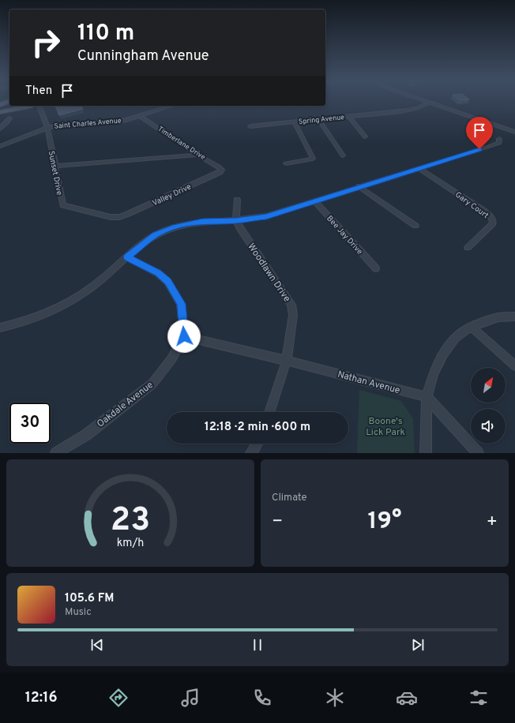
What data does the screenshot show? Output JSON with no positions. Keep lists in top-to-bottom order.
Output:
{
  "streets": {
    "street": [
      "Spring Avenue",
      "Saint Charles Avenue",
      "Timberlane Drive",
      "Sunset Drive",
      "Valley Drive",
      "Gary Court",
      "Bee Jay Drive",
      "Woodlawn Drive",
      "Nathan Avenue",
      "Oakdale Avenue"
    ]
  },
  "crossings": [
    ["Saint Charles Avenue", "Timberlane Drive"],
    ["Saint Charles Avenue", "Sunset Drive"],
    ["Timberlane Drive", "Valley Drive"],
    ["Sunset Drive", "Valley Drive"],
    ["Woodlawn Drive", "Nathan Avenue"],
    ["Nathan Avenue", "Oakdale Avenue"]
  ],
  "parks": ["Boone's Lick Park"],
  "north": "top right",
  "page": {
    "turn": ["110 m", "Cunningham Avenue"],
    "then": "Then",
    "limit": "30",
    "trip": "12:18 · 2 min · 600 m",
    "tile": "Climate",
    "heat": ["−", "19°", "+"],
    "song": ["105.6 FM", "Music"],
    "tabs": "12:16",
    "gauge": ["23", "km/h"]
  }
}
